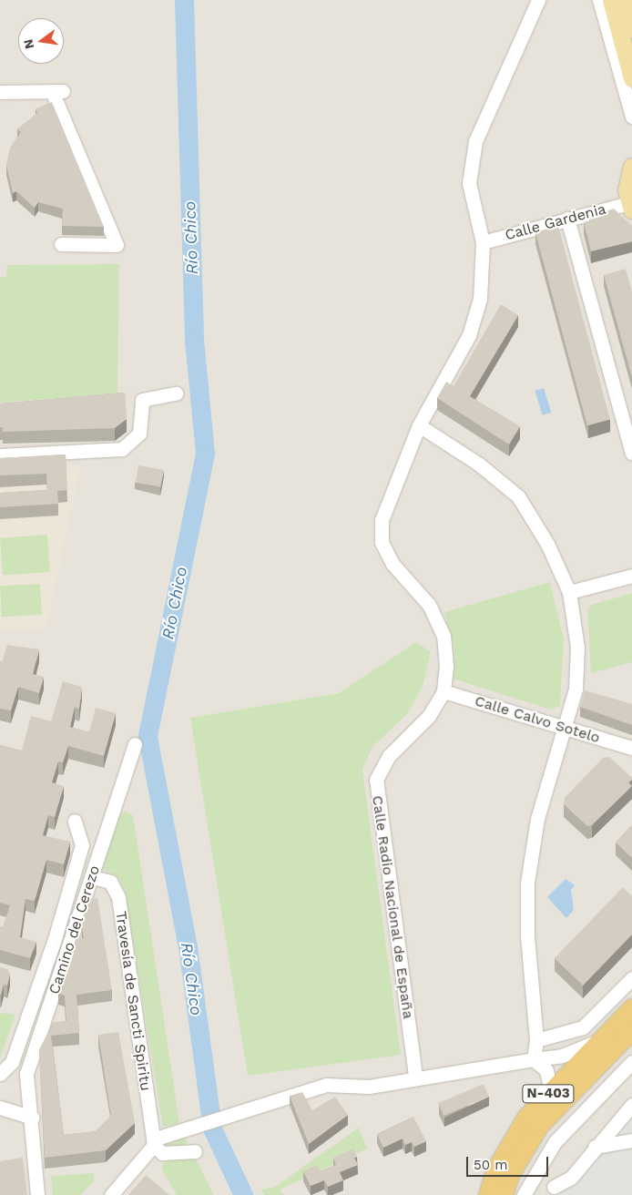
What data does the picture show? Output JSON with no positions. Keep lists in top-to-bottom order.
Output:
{
  "streets": {
    "highway": ["N-403"],
    "street": [
      "Calle Gardenia",
      "Calle Calvo Sotelo",
      "Calle Radio Nacional de España",
      "Camino del Cerezo",
      "Travesía de Sancti Spiritu"
    ]
  },
  "crossings": [
    ["Calle Calvo Sotelo", "Calle Radio Nacional de España"],
    ["Camino del Cerezo", "Travesía de Sancti Spiritu"]
  ],
  "water": ["Río Chico"],
  "scale_bar": "50 m",
  "north": "left"
}
